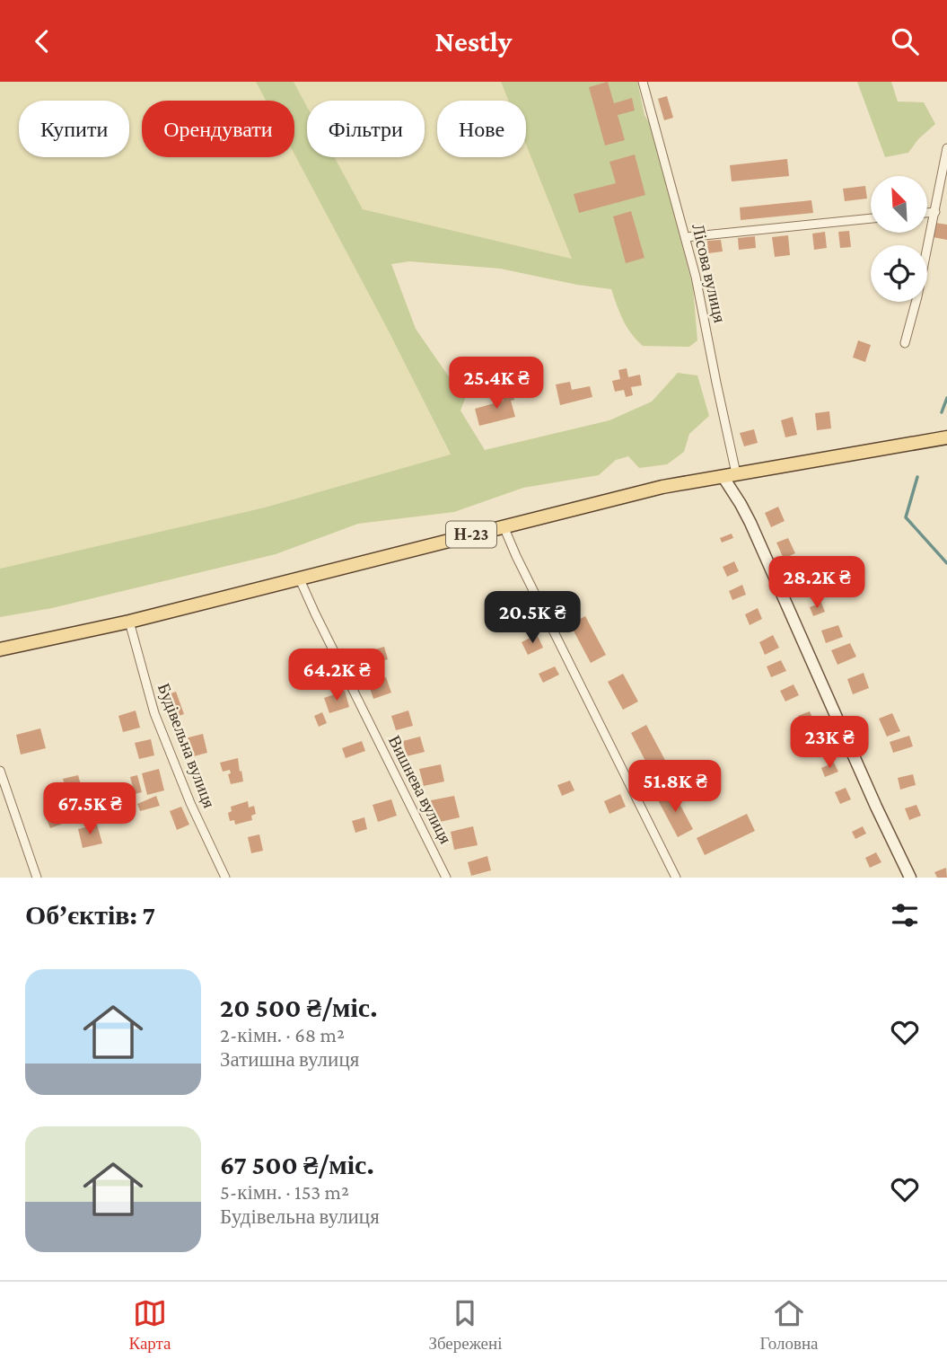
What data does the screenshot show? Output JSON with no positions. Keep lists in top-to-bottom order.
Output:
{
  "streets": {
    "main road": ["Н-23"],
    "street": ["Лісова вулиця", "Будівельна вулиця", "Вишнева вулиця"]
  },
  "crossings": [
    ["Лісова вулиця", "Н-23"],
    ["Н-23", "Будівельна вулиця"],
    ["Н-23", "Вишнева вулиця"]
  ],
  "north": "top left",
  "page": {
    "header": "Nestly",
    "chip": [
      "Купити",
      "Орендувати",
      "Фільтри",
      "Нове"
    ],
    "price": [
      "25.4K ₴",
      "28.2K ₴",
      "20.5K ₴",
      "64.2K ₴",
      "23K ₴",
      "51.8K ₴",
      "67.5K ₴"
    ],
    "heading": "Об’єктів: 7",
    "list": [
      {
        "name": "20 500 ₴/міс.",
        "note": "2-кімн. · 68 m² · Затишна вулиця"
      },
      {
        "name": "67 500 ₴/міс.",
        "note": "5-кімн. · 153 m² · Будівельна вулиця"
      }
    ],
    "tabs": ["Карта", "Збережені", "Головна"]
  }
}
